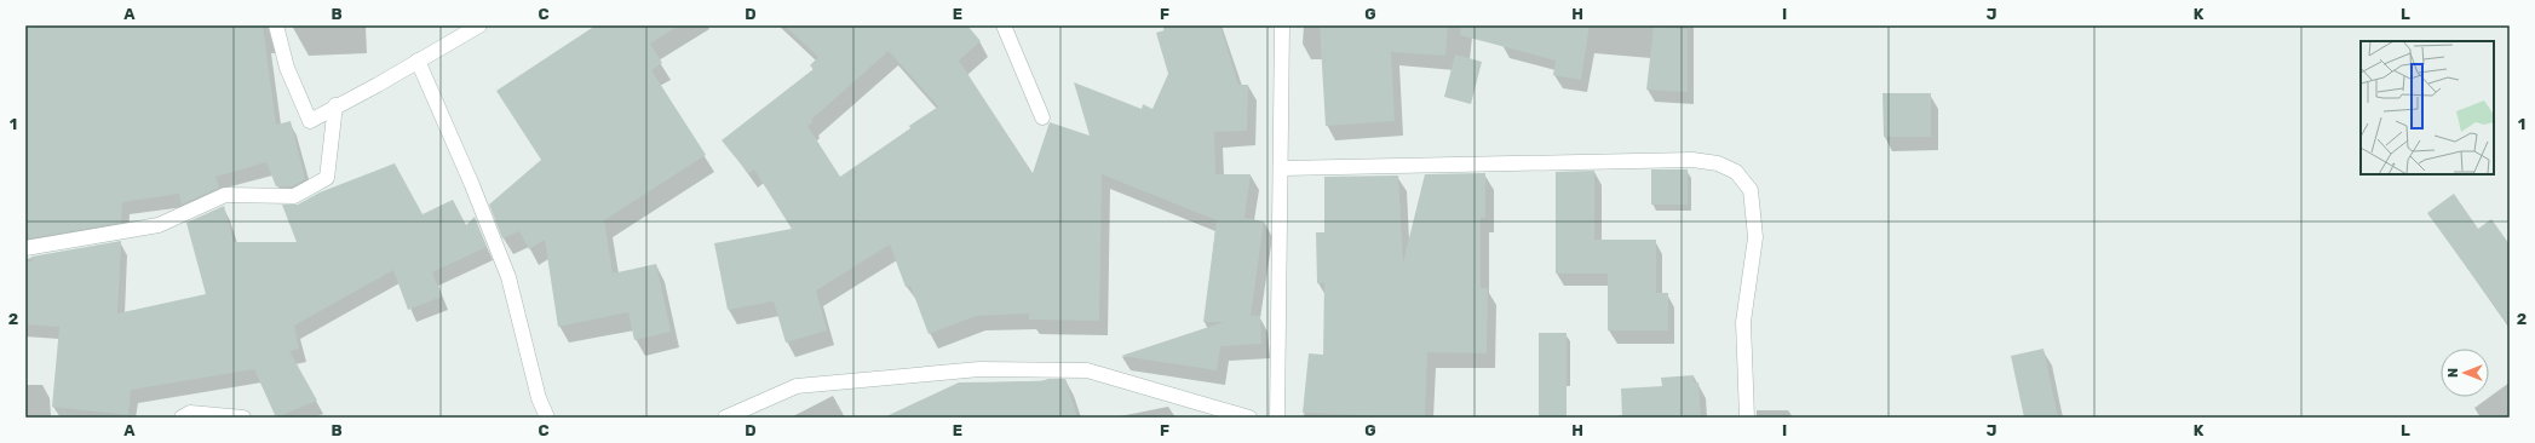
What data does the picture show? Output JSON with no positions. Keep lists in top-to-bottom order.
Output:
{
  "north": "left",
  "grid": {
    "columns": [
      "A",
      "B",
      "C",
      "D",
      "E",
      "F",
      "G",
      "H",
      "I",
      "J",
      "K",
      "L"
    ],
    "rows": ["1", "2"]
  }
}
